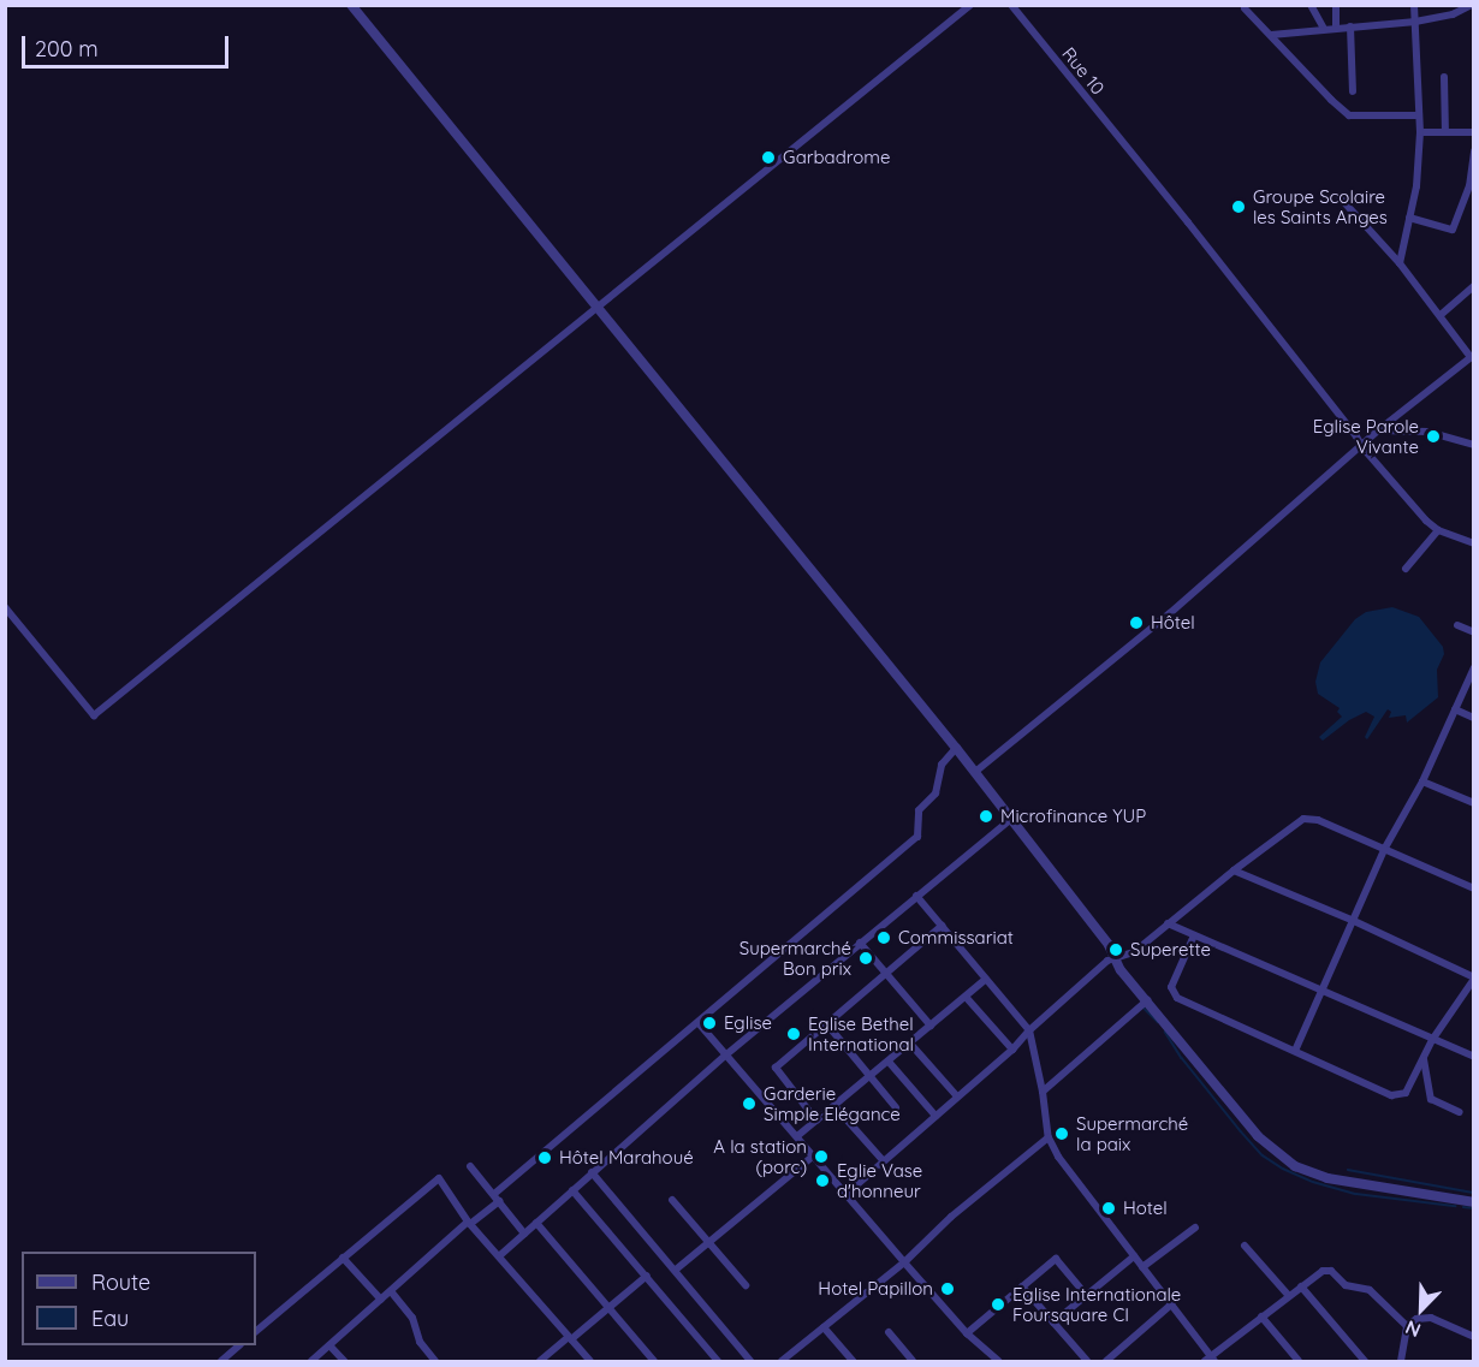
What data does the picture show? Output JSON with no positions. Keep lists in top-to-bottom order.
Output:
{
  "streets": {
    "street": ["Rue 10"]
  },
  "places": [
    "Garbadrome",
    "Groupe Scolaire les Saints Anges",
    "Eglise Parole Vivante",
    "Hôtel",
    "Microfinance YUP",
    "Commissariat",
    "Superette",
    "Supermarché Bon prix",
    "Eglise",
    "Eglise Bethel International",
    "Garderie Simple Elégance",
    "Supermarché la paix",
    "A la station (porc)",
    "Hôtel Marahoué",
    "Eglie Vase d'honneur",
    "Hotel",
    "Hotel Papillon",
    "Eglise Internationale Foursquare CI"
  ],
  "legend": ["Route", "Eau"],
  "scale_bar": "200 m",
  "north": "bottom left"
}
